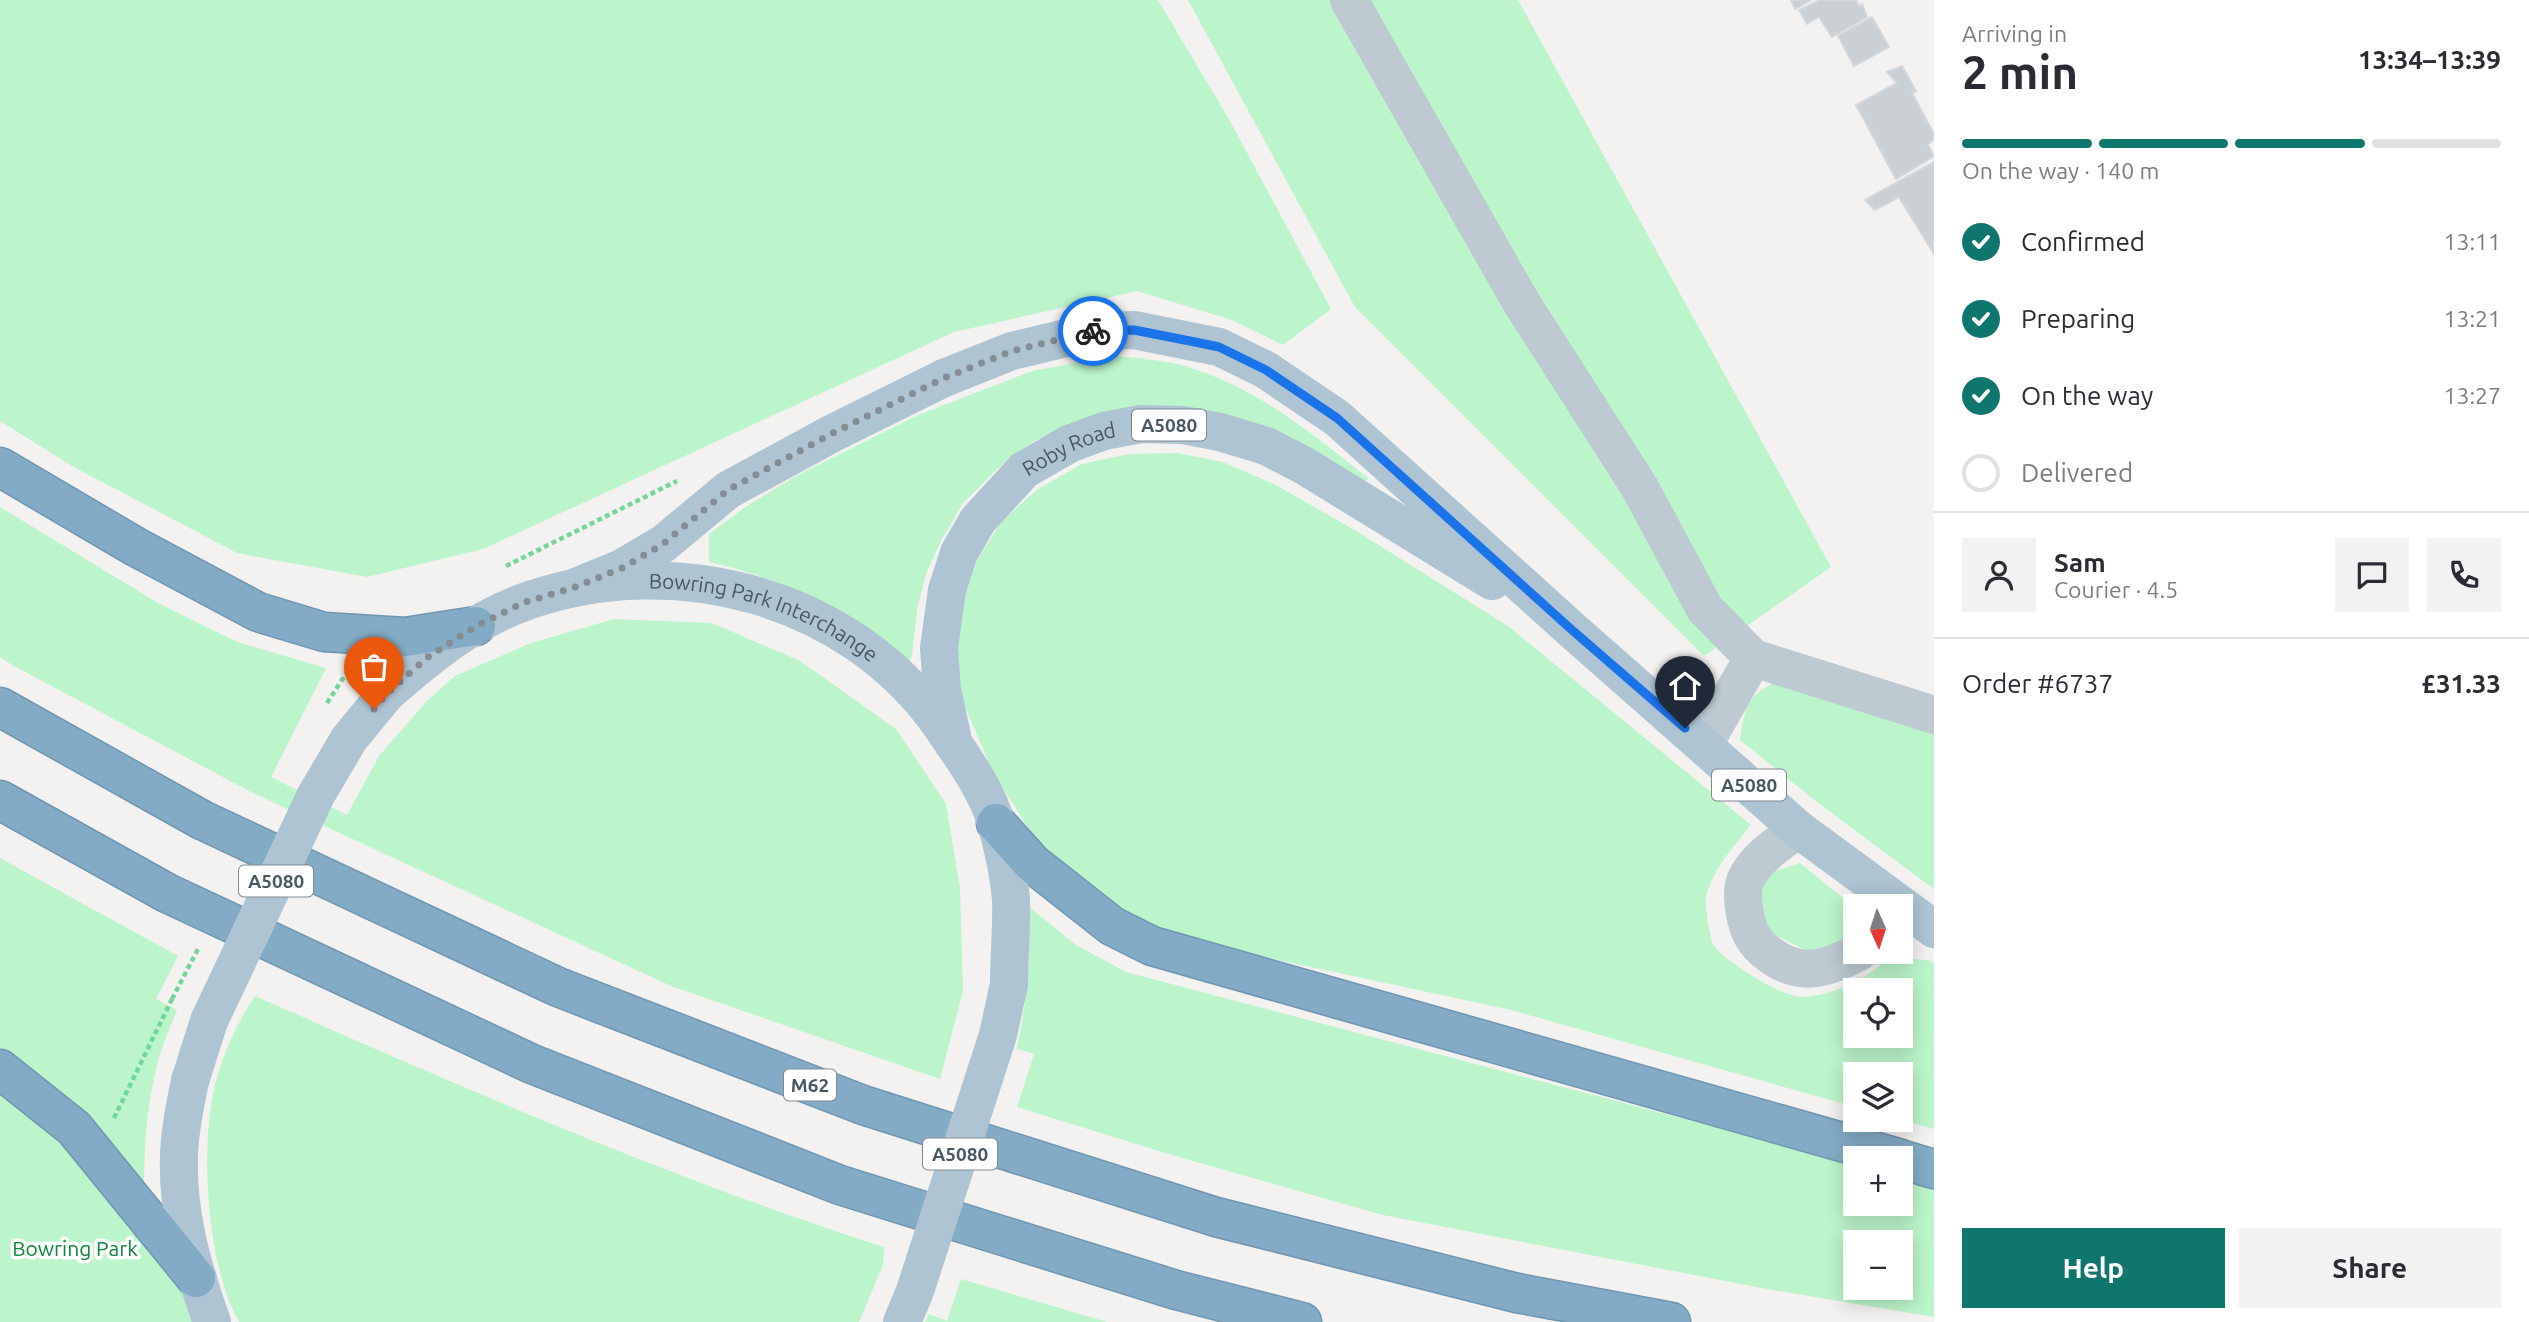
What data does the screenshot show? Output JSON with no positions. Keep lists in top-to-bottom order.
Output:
{
  "streets": {
    "highway": ["M62"],
    "main road": ["A5080", "Roby Road", "Bowring Park Interchange"]
  },
  "crossings": [
    ["Roby Road", "Bowring Park Interchange"]
  ],
  "parks": ["Bowring Park"],
  "north": "bottom",
  "page": {
    "heading": ["2 min", "Arriving in", "13:34–13:39"],
    "panel": [
      "Sam",
      "Courier · 4.5",
      "Order #6737",
      "£31.33"
    ],
    "bar": "On the way · 140 m",
    "list": [
      ["Confirmed", "13:11"],
      ["Preparing", "13:21"],
      ["On the way", "13:27"],
      "Delivered"
    ],
    "map_buttons": ["+", "−"],
    "buttons": ["Help", "Share"]
  }
}
